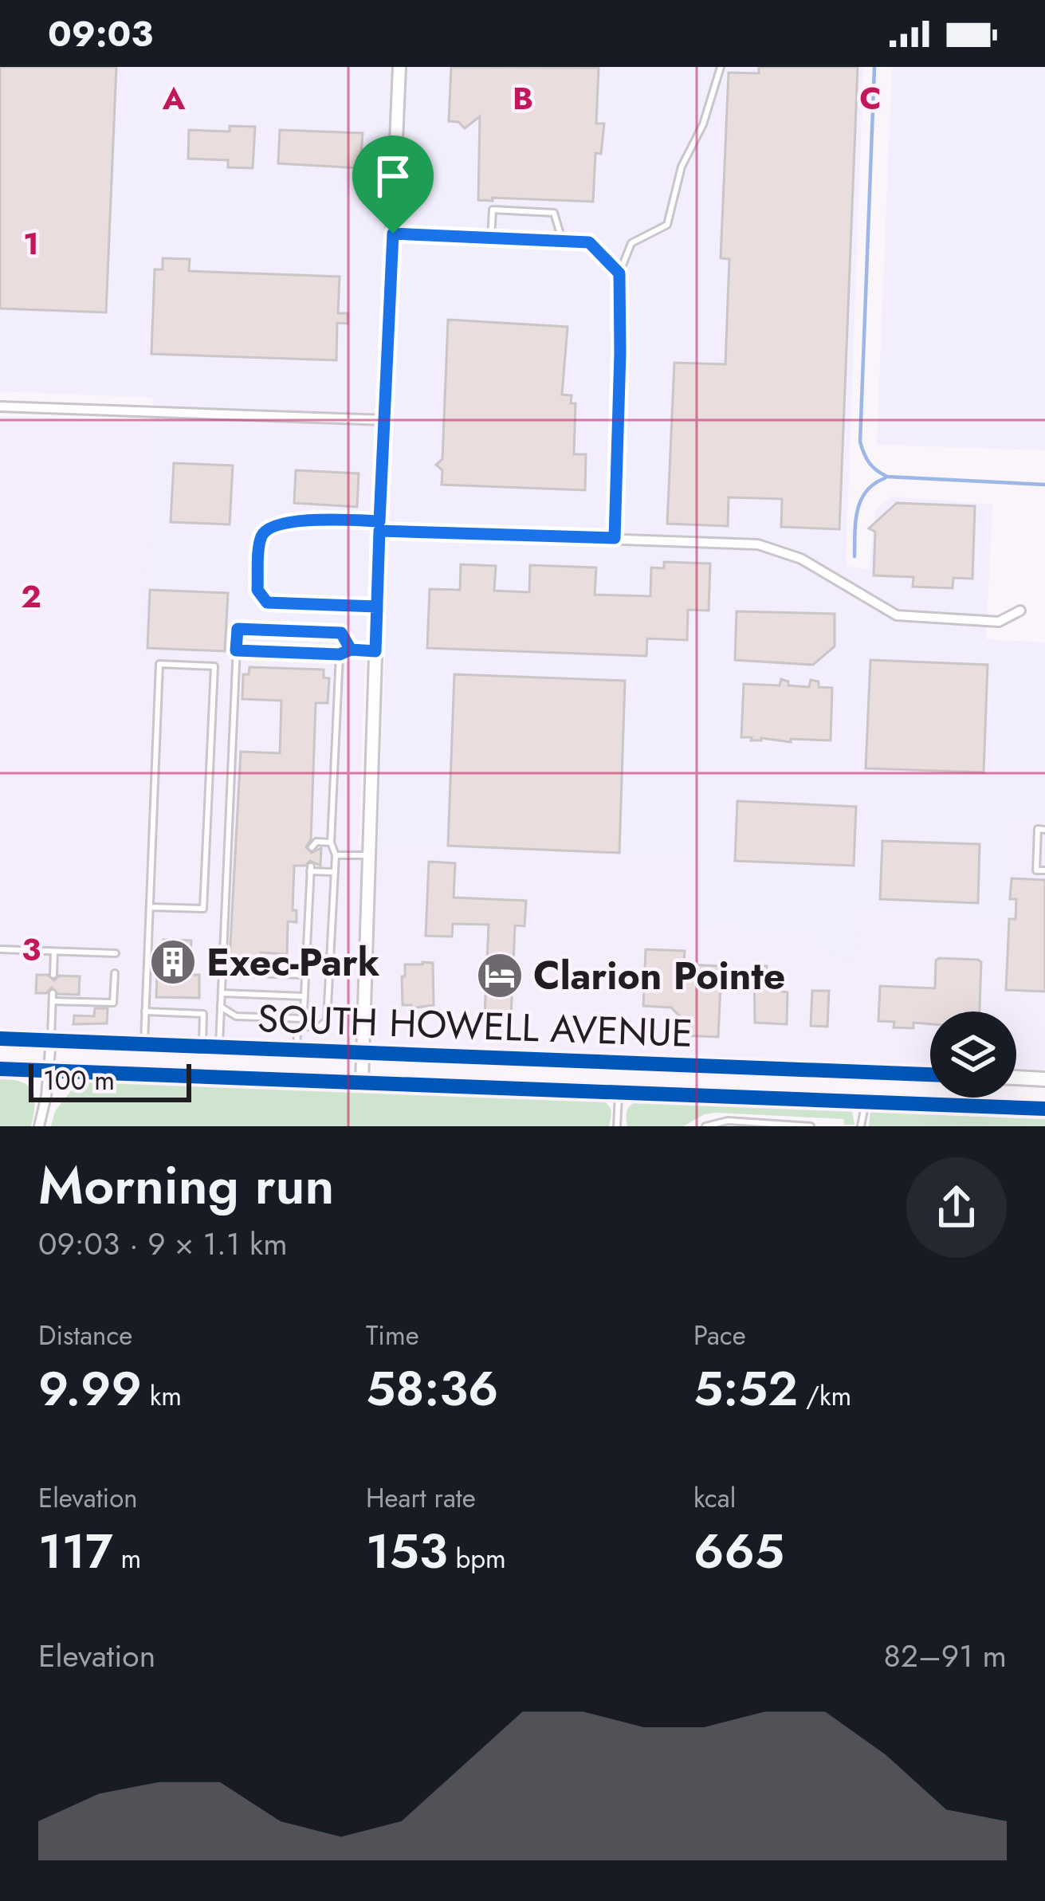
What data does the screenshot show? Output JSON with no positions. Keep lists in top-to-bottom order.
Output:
{
  "streets": {
    "main road": ["SOUTH HOWELL AVENUE"]
  },
  "places": {
    "building": ["Exec-Park"],
    "hotel": ["Clarion Pointe"]
  },
  "scale_bar": "100 m",
  "page": {
    "status": "09:03",
    "scale": "100 m",
    "heading": ["Morning run", "09:03 · 9 × 1.1 km"],
    "stats": [
      ["Distance", "9.99 km"],
      ["Time", "58:36"],
      ["Pace", "5:52 /km"],
      ["Elevation", "117 m"],
      ["Heart rate", "153 bpm"],
      ["kcal", "665"]
    ],
    "chart": ["Elevation", "82–91 m"]
  },
  "grid": {
    "columns": ["A", "B", "C"],
    "rows": ["1", "2", "3"]
  }
}
